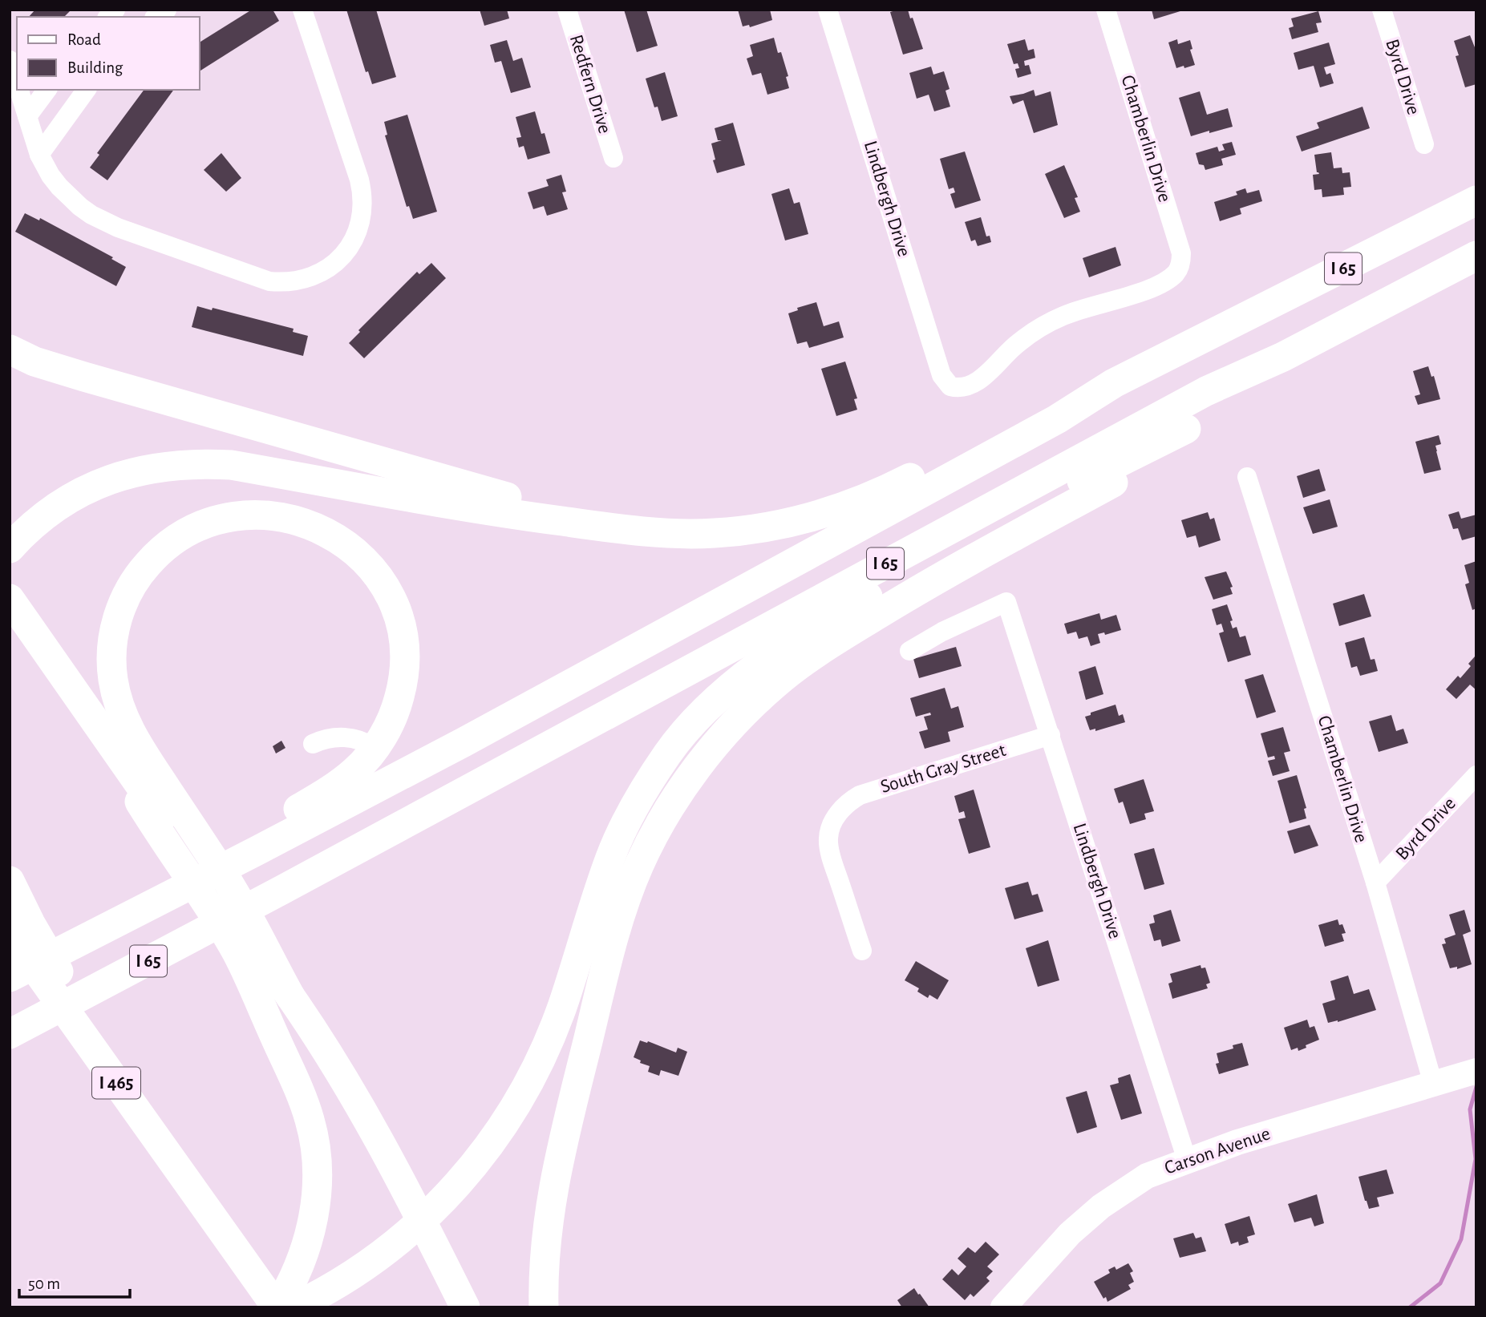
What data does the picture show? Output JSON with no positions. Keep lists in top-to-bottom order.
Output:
{
  "streets": {
    "highway": ["I 65", "I 465"],
    "main road": ["Carson Avenue"],
    "street": [
      "Byrd Drive",
      "Redfern Drive",
      "Chamberlin Drive",
      "Lindbergh Drive",
      "South Gray Street"
    ]
  },
  "crossings": [
    ["Byrd Drive", "Chamberlin Drive"],
    ["Chamberlin Drive", "Lindbergh Drive"],
    ["Chamberlin Drive", "Carson Avenue"],
    ["Lindbergh Drive", "South Gray Street"],
    ["Lindbergh Drive", "Carson Avenue"]
  ],
  "legend": ["Road", "Building"],
  "scale_bar": "50 m"
}
